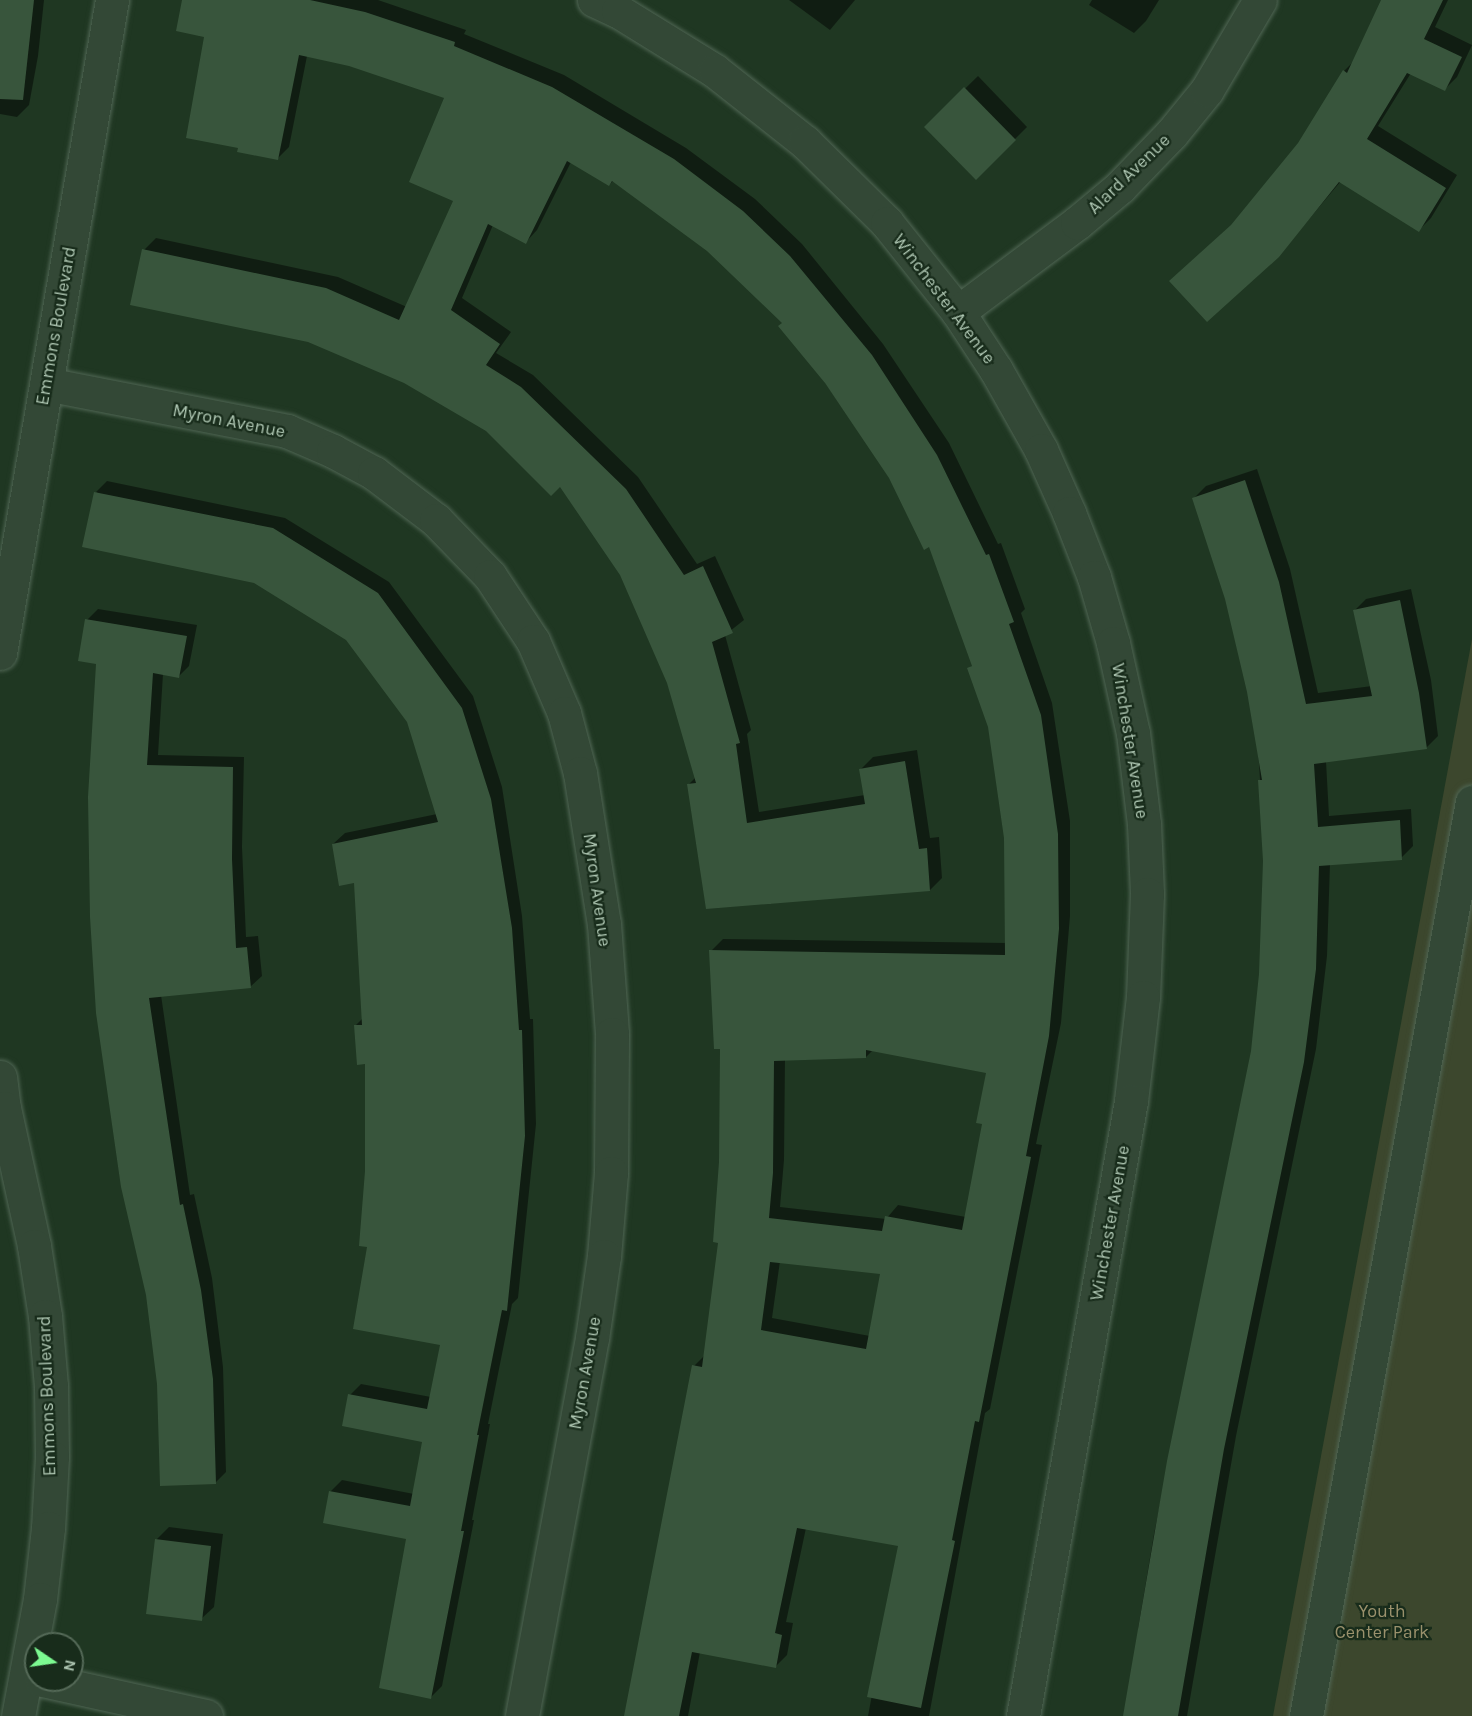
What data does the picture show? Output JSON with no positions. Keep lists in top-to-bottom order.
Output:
{
  "streets": {
    "street": [
      "Alard Avenue",
      "Winchester Avenue",
      "Emmons Boulevard",
      "Myron Avenue"
    ]
  },
  "crossings": [
    ["Alard Avenue", "Winchester Avenue"],
    ["Emmons Boulevard", "Myron Avenue"]
  ],
  "parks": ["Youth Center Park"],
  "north": "right"
}
